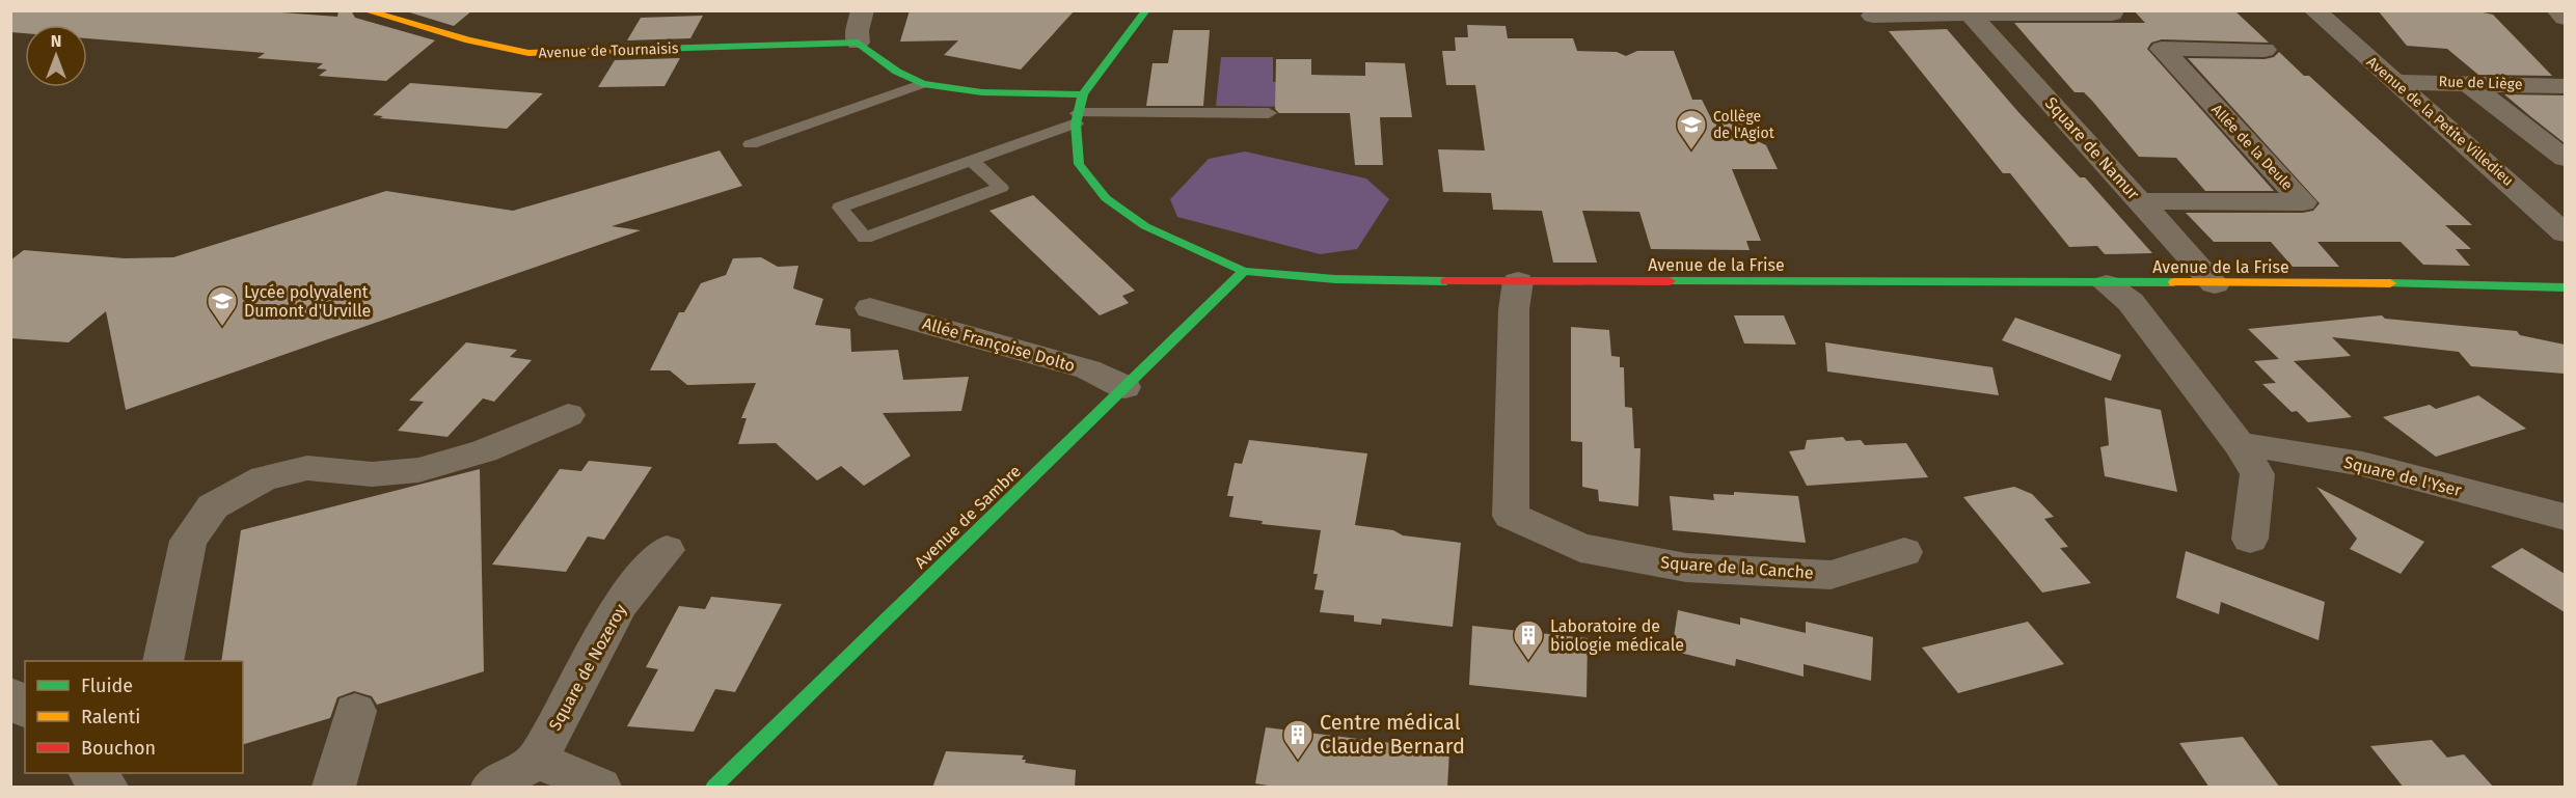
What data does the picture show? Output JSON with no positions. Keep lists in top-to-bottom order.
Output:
{
  "streets": {
    "street": [
      "Avenue de Tournaisis",
      "Rue de Liège",
      "Avenue de la Petite Villedieu",
      "Allée de la Deule",
      "Square de Namur",
      "Avenue de la Frise",
      "Allée Françoise Dolto",
      "Square de l'Yser",
      "Avenue de Sambre",
      "Square de la Canche",
      "Square de Nozeroy"
    ]
  },
  "crossings": [
    ["Rue de Liège", "Avenue de la Petite Villedieu"],
    ["Allée de la Deule", "Square de Namur"],
    ["Square de Namur", "Avenue de la Frise"],
    ["Avenue de la Frise", "Avenue de Sambre"],
    ["Avenue de la Frise", "Square de la Canche"],
    ["Allée Françoise Dolto", "Avenue de Sambre"]
  ],
  "places": {
    "school or university": ["Collège de l'Agiot", "Lycée polyvalent Dumont d'Urville"],
    "building": ["Laboratoire de biologie médicale", "Centre médical Claude Bernard"]
  },
  "legend": ["Fluide", "Ralenti", "Bouchon"],
  "north": "top"
}
